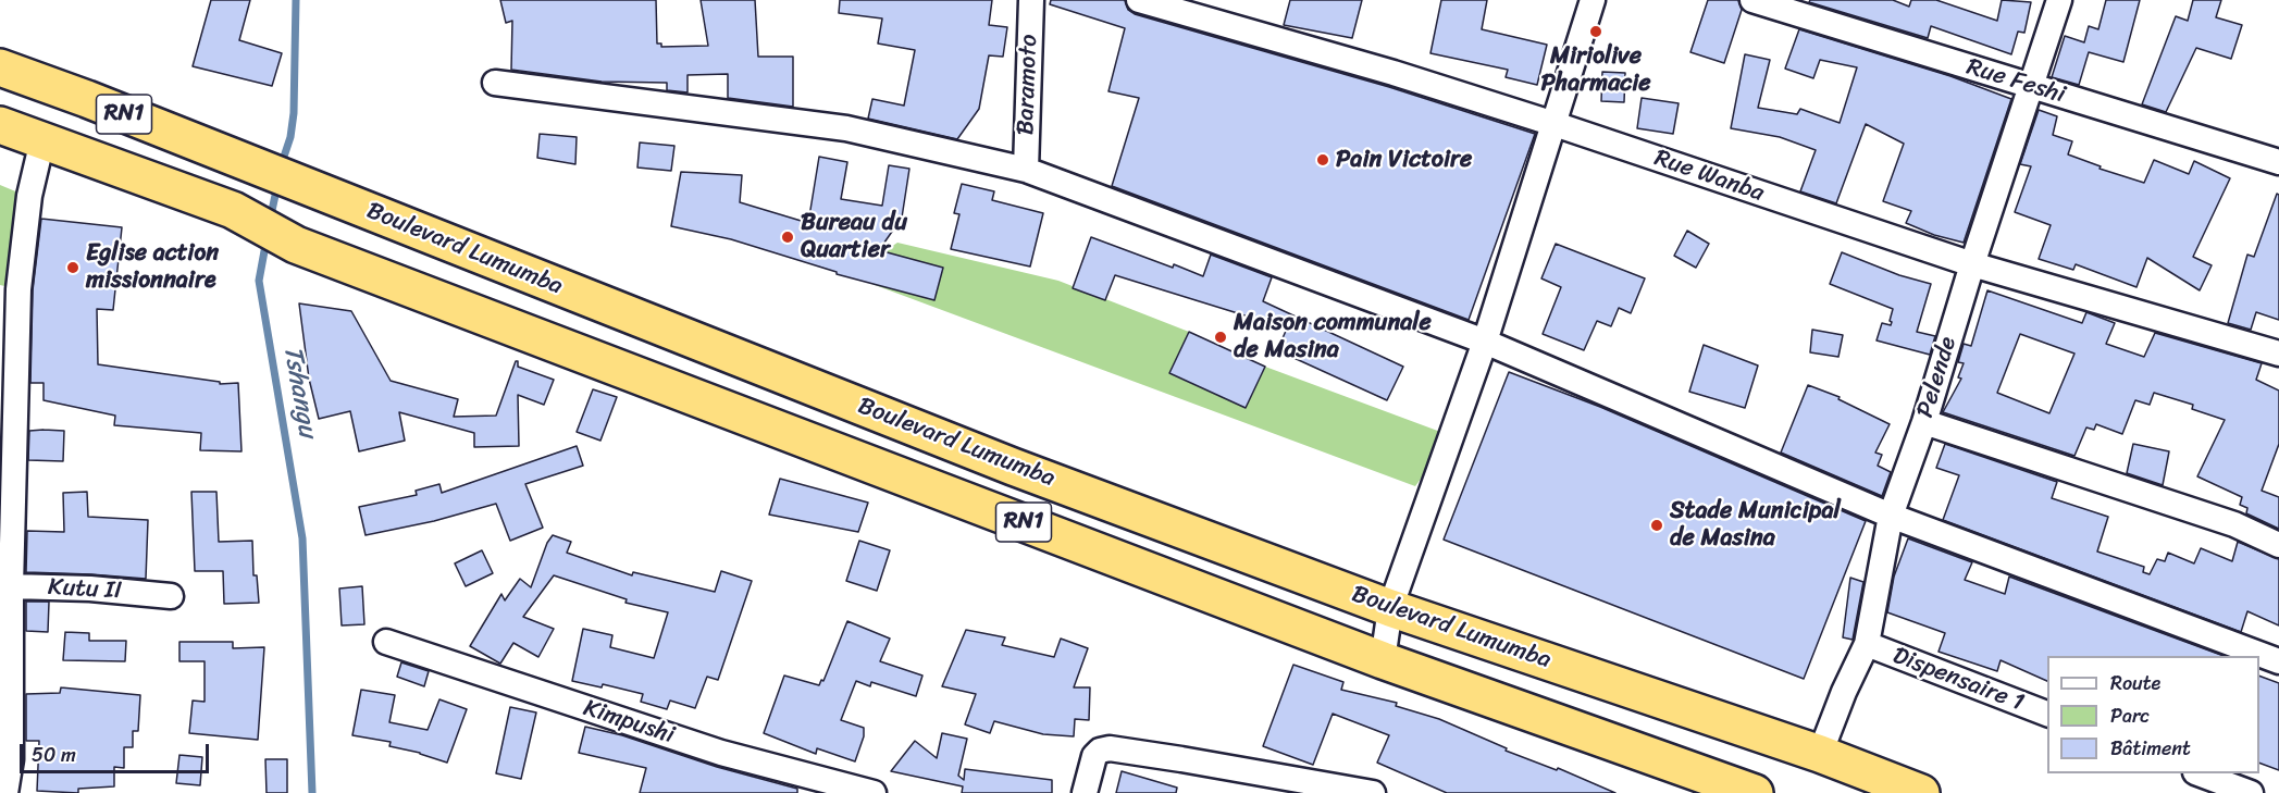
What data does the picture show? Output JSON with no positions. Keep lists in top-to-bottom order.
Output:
{
  "streets": {
    "highway": ["RN1", "Boulevard Lumumba"],
    "street": [
      "Rue Feshi",
      "Baramoto",
      "Rue Wanba",
      "Pelende",
      "Kutu II",
      "Dispensaire 1",
      "Kimpushi"
    ]
  },
  "crossings": [
    ["Rue Feshi", "Pelende"],
    ["Rue Wanba", "Pelende"],
    ["Boulevard Lumumba", "Pelende"],
    ["Pelende", "Dispensaire 1"]
  ],
  "water": ["Tshangu"],
  "places": [
    "Miriolive Pharmacie",
    "Pain Victoire",
    "Bureau du Quartier",
    "Eglise action missionnaire",
    "Maison communale de Masina",
    "Stade Municipal de Masina"
  ],
  "legend": ["Route", "Parc", "Bâtiment"],
  "scale_bar": "50 m"
}
